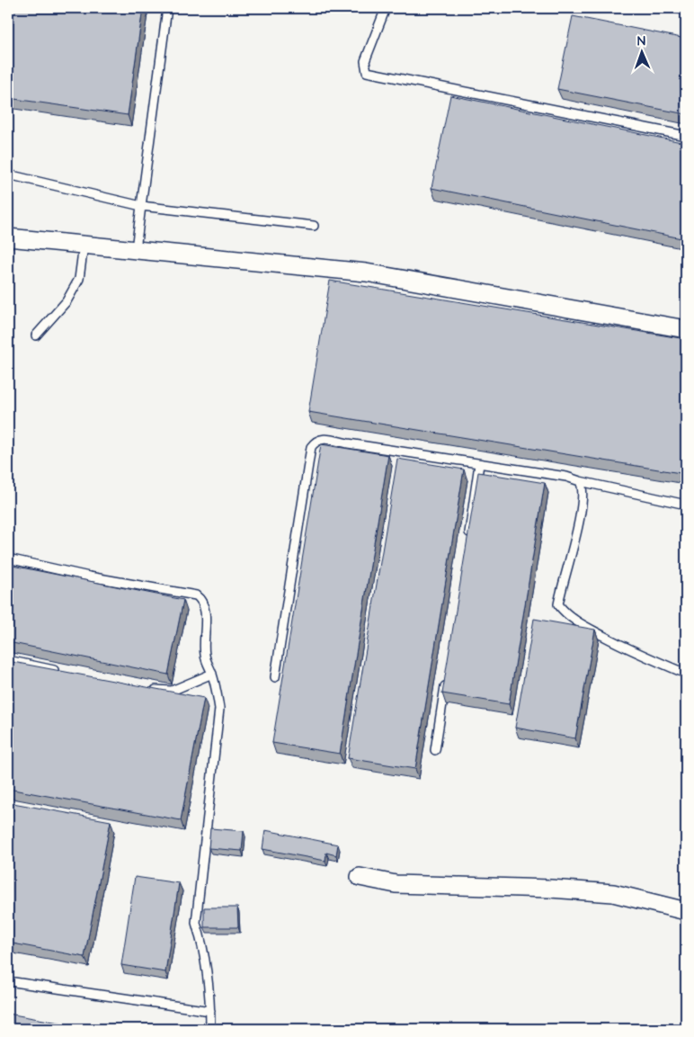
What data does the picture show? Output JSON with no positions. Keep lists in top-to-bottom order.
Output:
{
  "north": "top"
}
